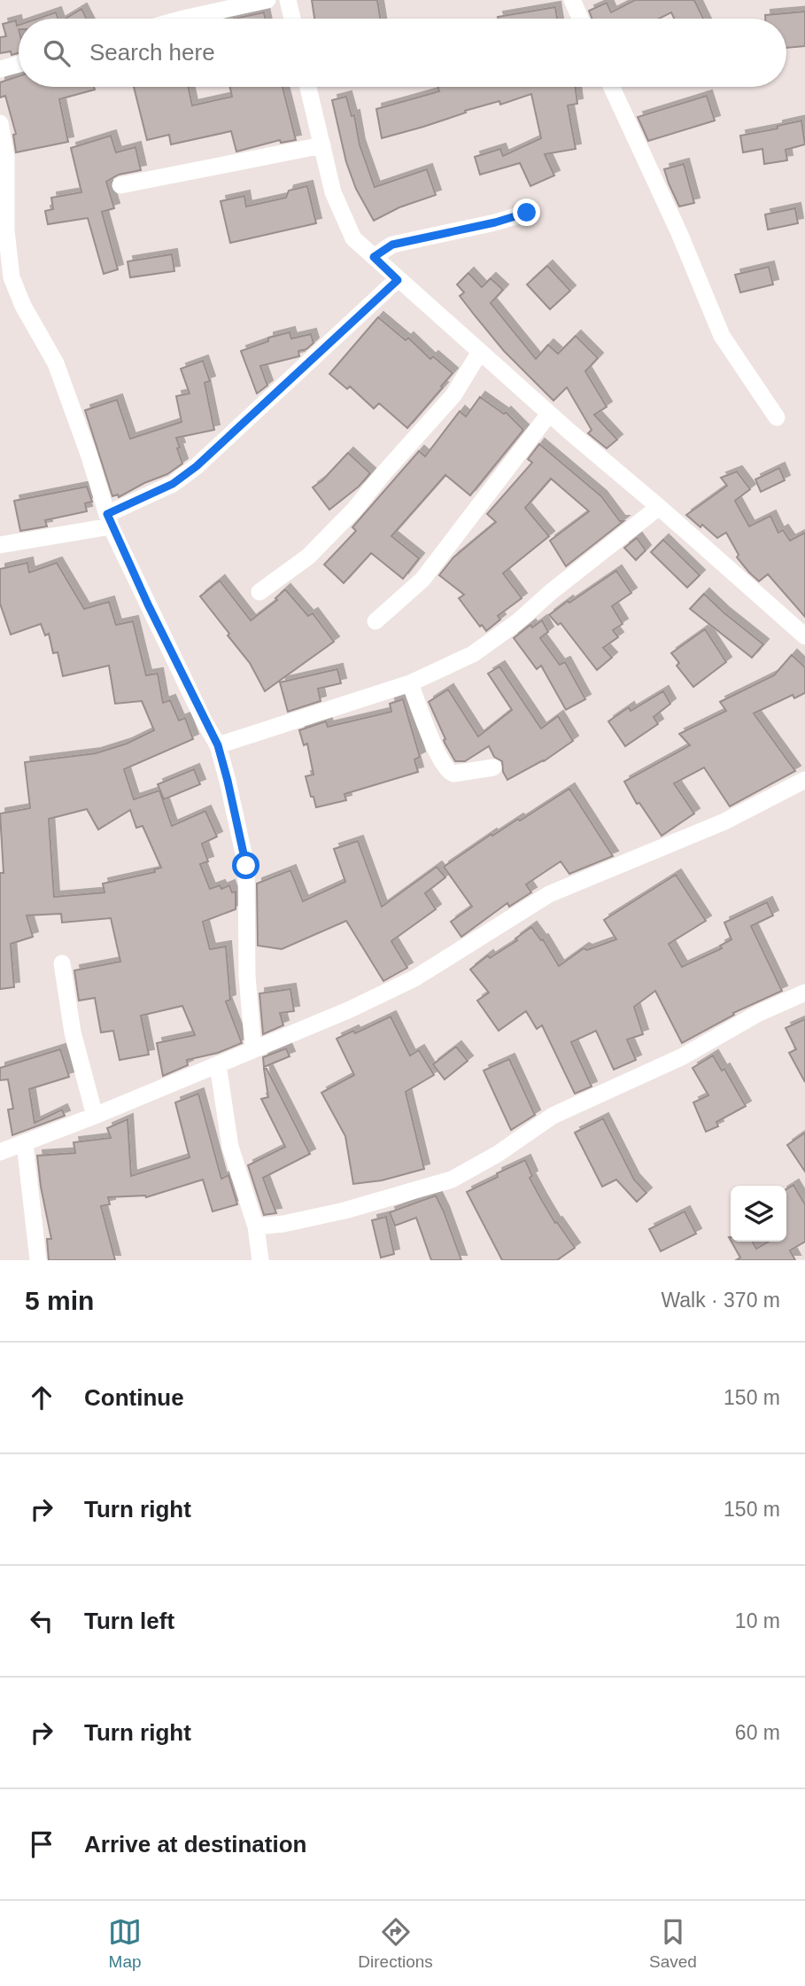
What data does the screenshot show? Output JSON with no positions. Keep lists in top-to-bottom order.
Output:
{
  "page": {
    "search": "Search here",
    "heading": ["5 min", "Walk · 370 m"],
    "list": [
      ["Continue", "150 m"],
      ["Turn right", "150 m"],
      ["Turn left", "10 m"],
      ["Turn right", "60 m"],
      "Arrive at destination"
    ],
    "nav": ["Map", "Directions", "Saved"]
  }
}
